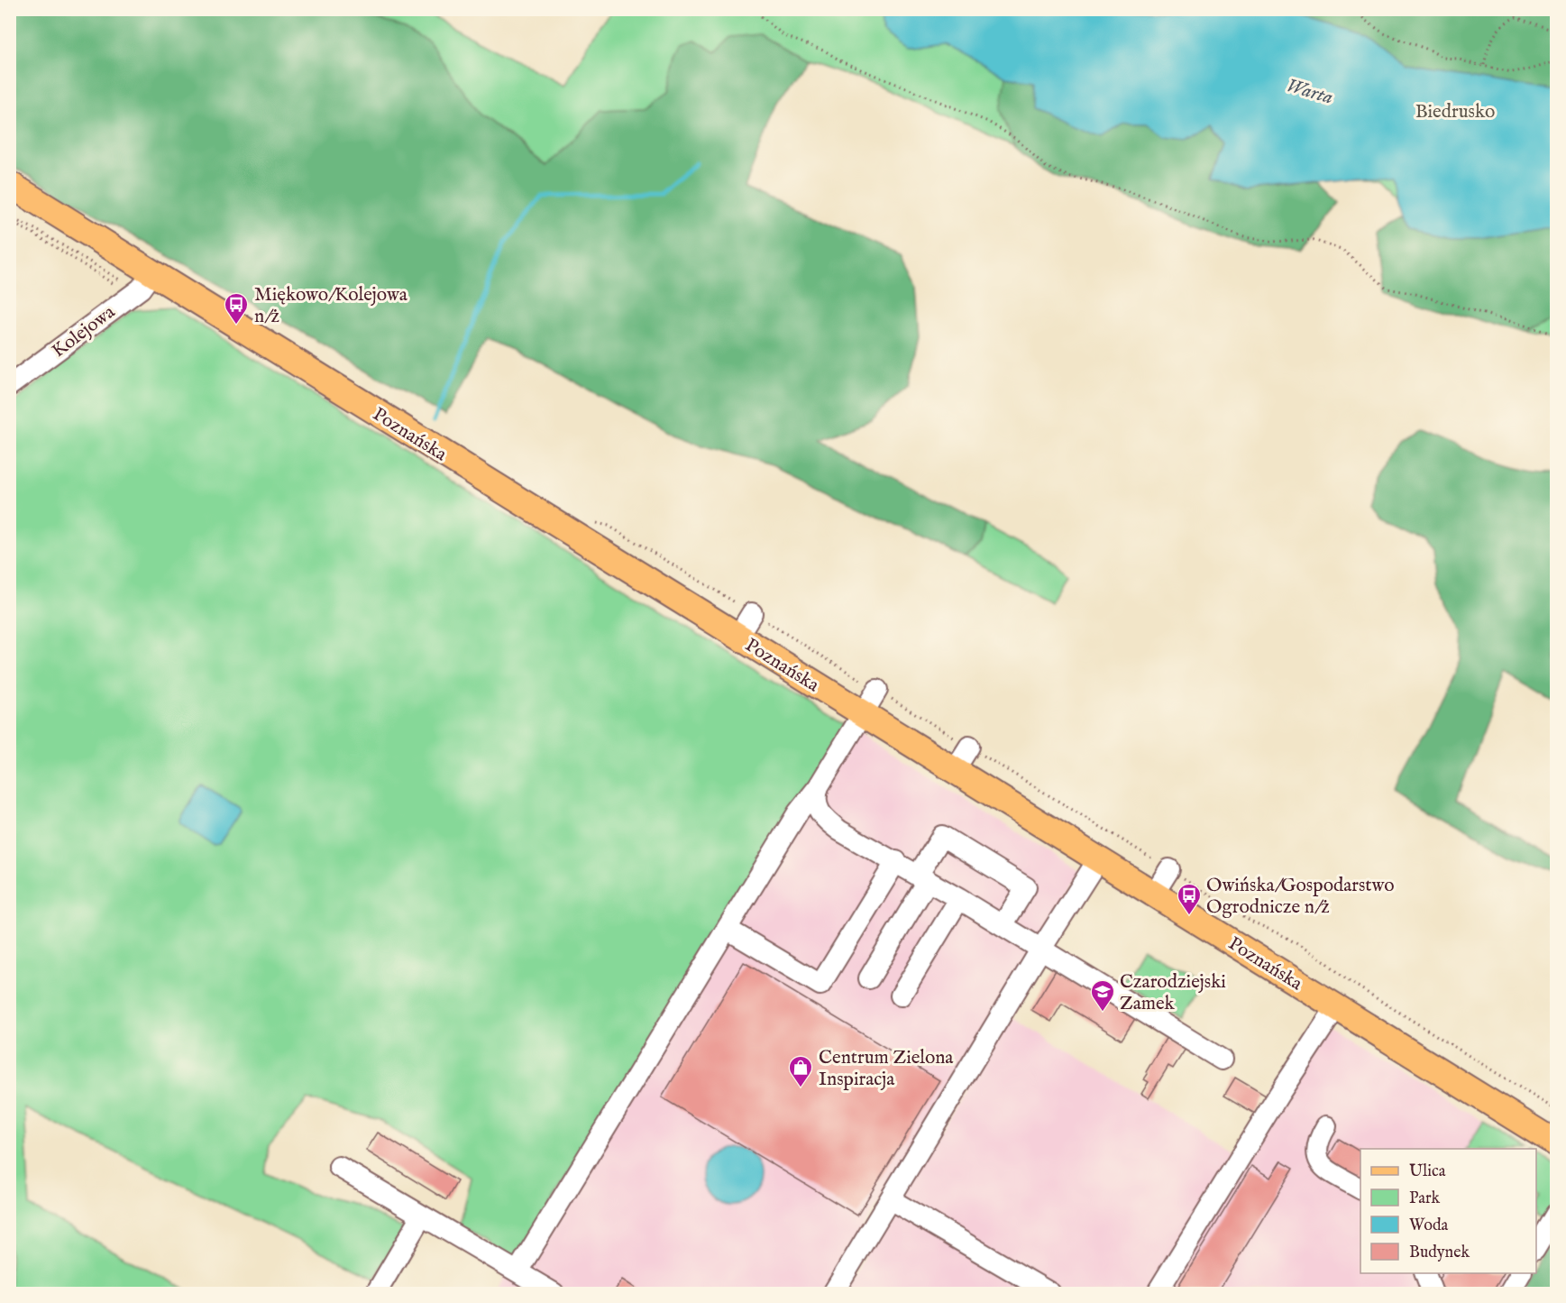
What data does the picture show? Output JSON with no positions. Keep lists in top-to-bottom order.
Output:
{
  "streets": {
    "main road": ["Poznańska"],
    "street": ["Kolejowa"]
  },
  "crossings": [
    ["Kolejowa", "Poznańska"]
  ],
  "water": ["Warta"],
  "parks": ["Biedrusko"],
  "places": {
    "bus stop": ["Miękowo/Kolejowa n/ż", "Owińska/Gospodarstwo Ogrodnicze n/ż"],
    "school or university": ["Czarodziejski Zamek"],
    "shop": ["Centrum Zielona Inspiracja"]
  },
  "legend": [
    "Ulica",
    "Park",
    "Woda",
    "Budynek"
  ]
}
